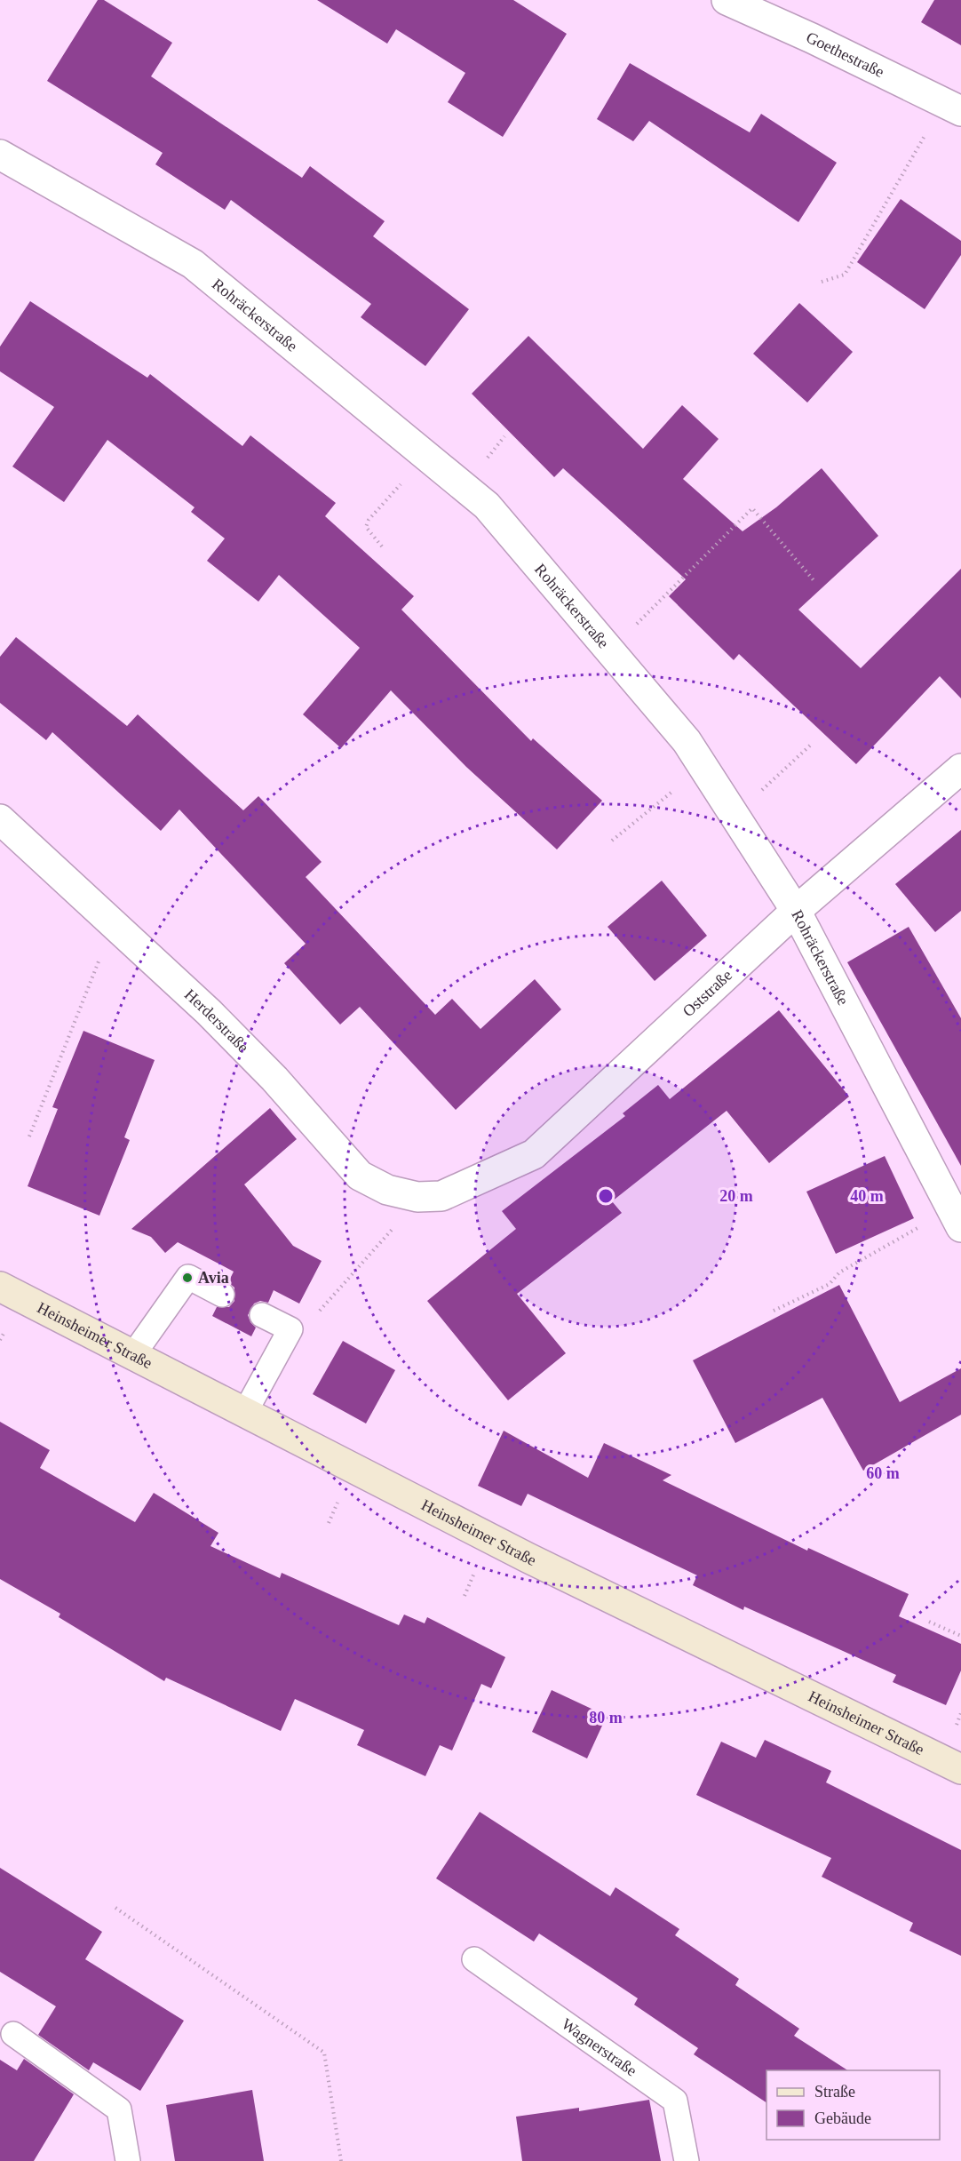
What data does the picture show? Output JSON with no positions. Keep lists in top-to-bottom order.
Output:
{
  "streets": {
    "street": [
      "Goethestraße",
      "Rohräckerstraße",
      "Oststraße",
      "Herderstraße",
      "Heinsheimer Straße"
    ],
    "lane": ["Wagnerstraße"]
  },
  "crossings": [
    ["Rohräckerstraße", "Oststraße"],
    ["Oststraße", "Herderstraße"]
  ],
  "places": ["Avia"],
  "legend": ["Straße", "Gebäude"],
  "rings": [
    "20 m",
    "40 m",
    "60 m",
    "80 m"
  ]
}
